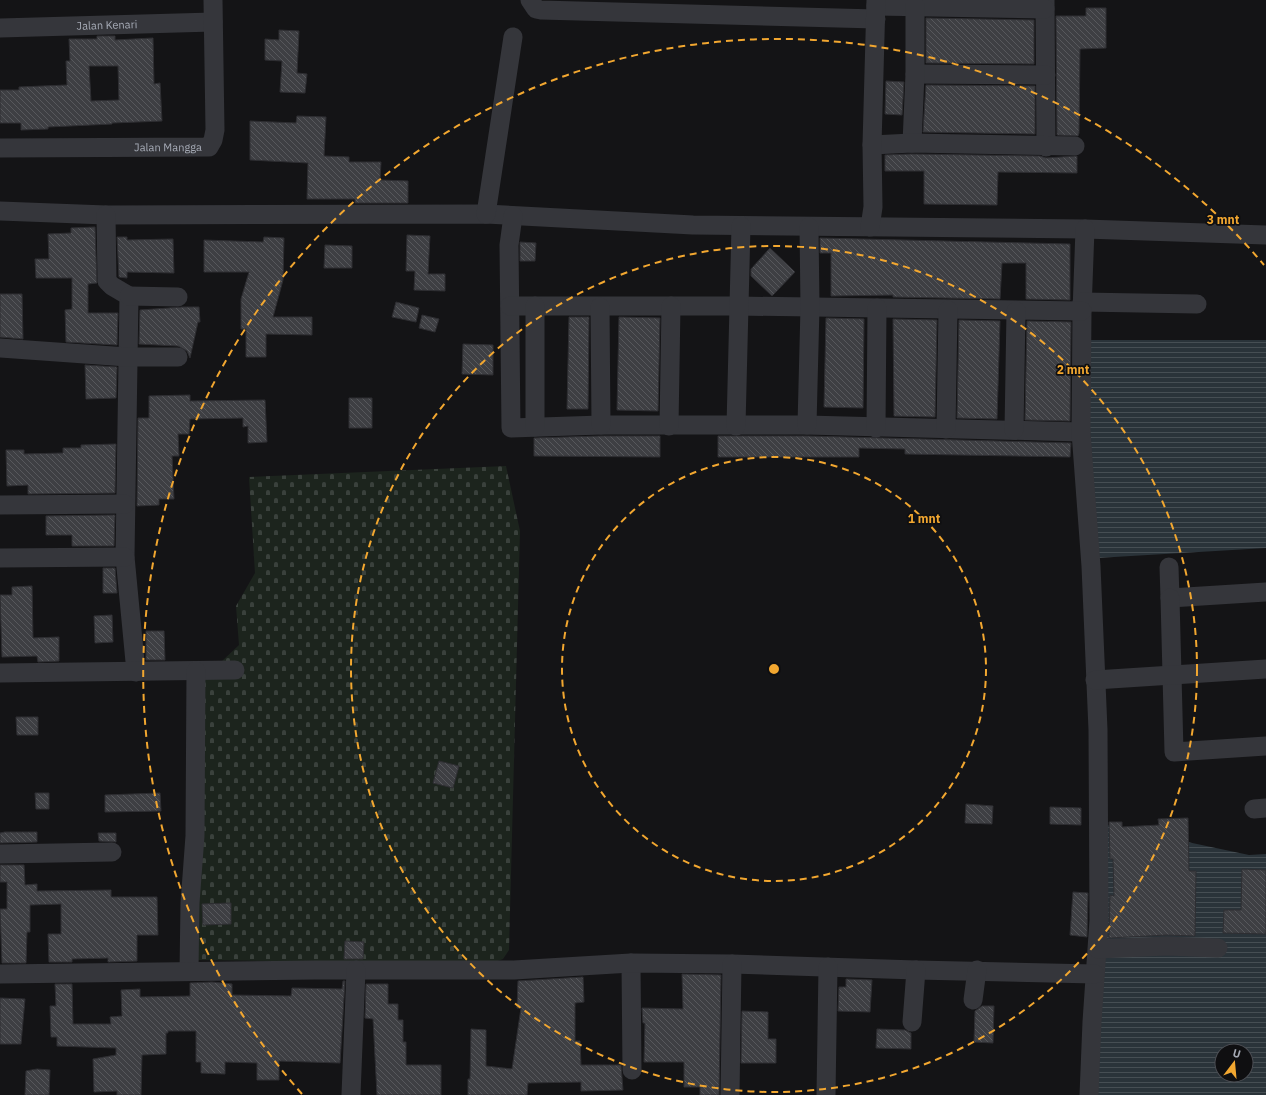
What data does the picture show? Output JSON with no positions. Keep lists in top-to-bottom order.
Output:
{
  "streets": {
    "street": ["Jalan Kenari", "Jalan Mangga"]
  },
  "crossings": [
    ["Jalan Kenari", "Jalan Mangga"]
  ],
  "north": "top",
  "rings": ["3 mnt", "2 mnt", "1 mnt"]
}
